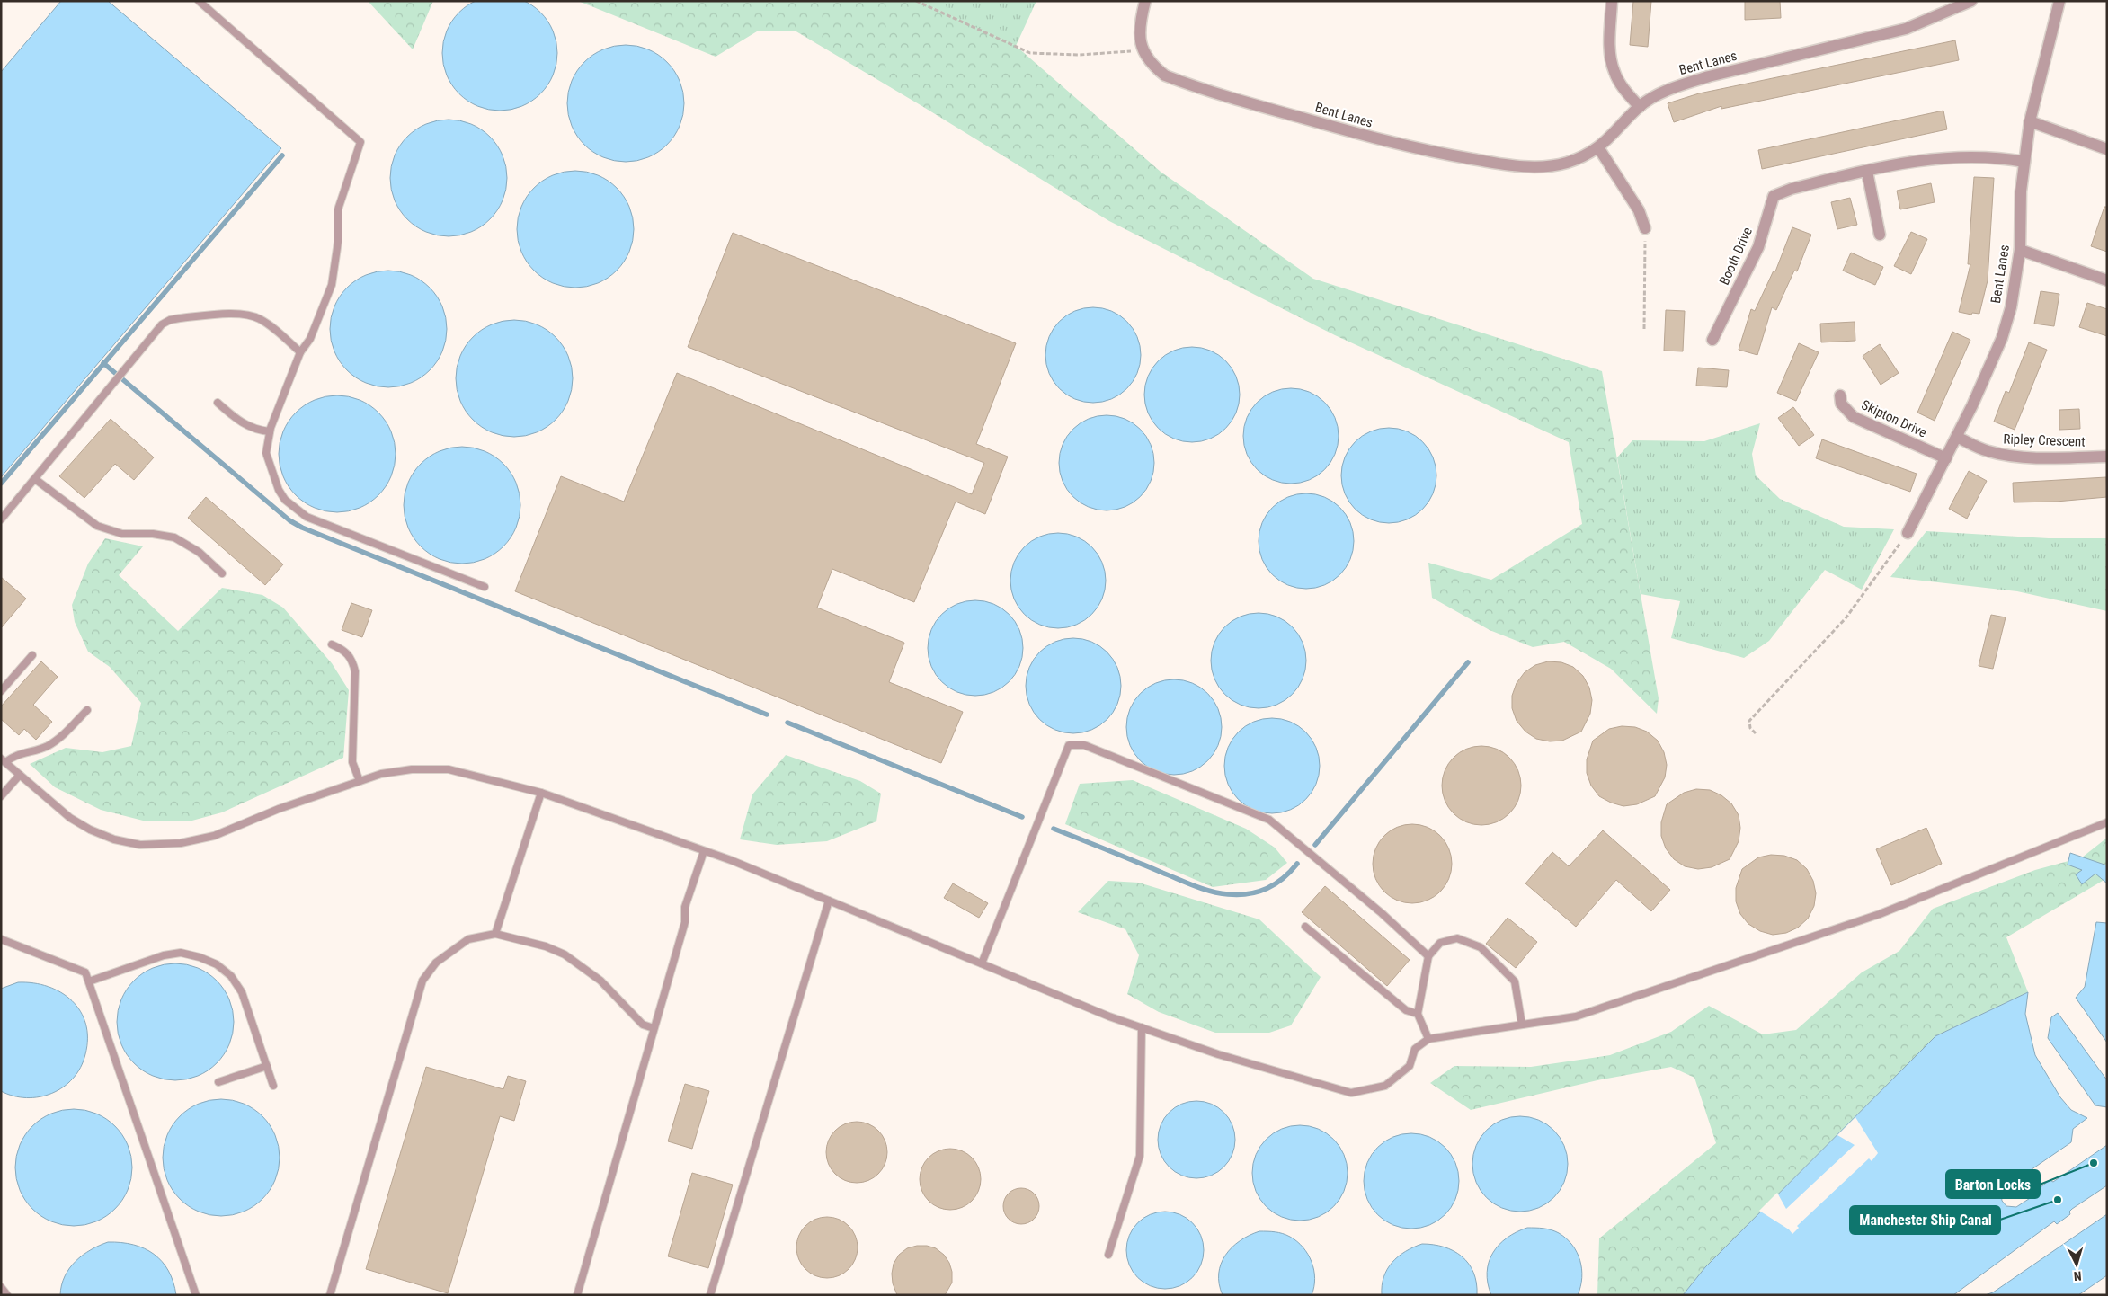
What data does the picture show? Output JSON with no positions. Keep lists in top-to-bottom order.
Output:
{
  "streets": {
    "street": [
      "Bent Lanes",
      "Booth Drive",
      "Skipton Drive",
      "Ripley Crescent"
    ]
  },
  "crossings": [
    ["Bent Lanes", "Booth Drive"],
    ["Bent Lanes", "Skipton Drive"],
    ["Bent Lanes", "Ripley Crescent"]
  ],
  "places": ["Barton Locks", "Manchester Ship Canal"],
  "north": "bottom"
}
